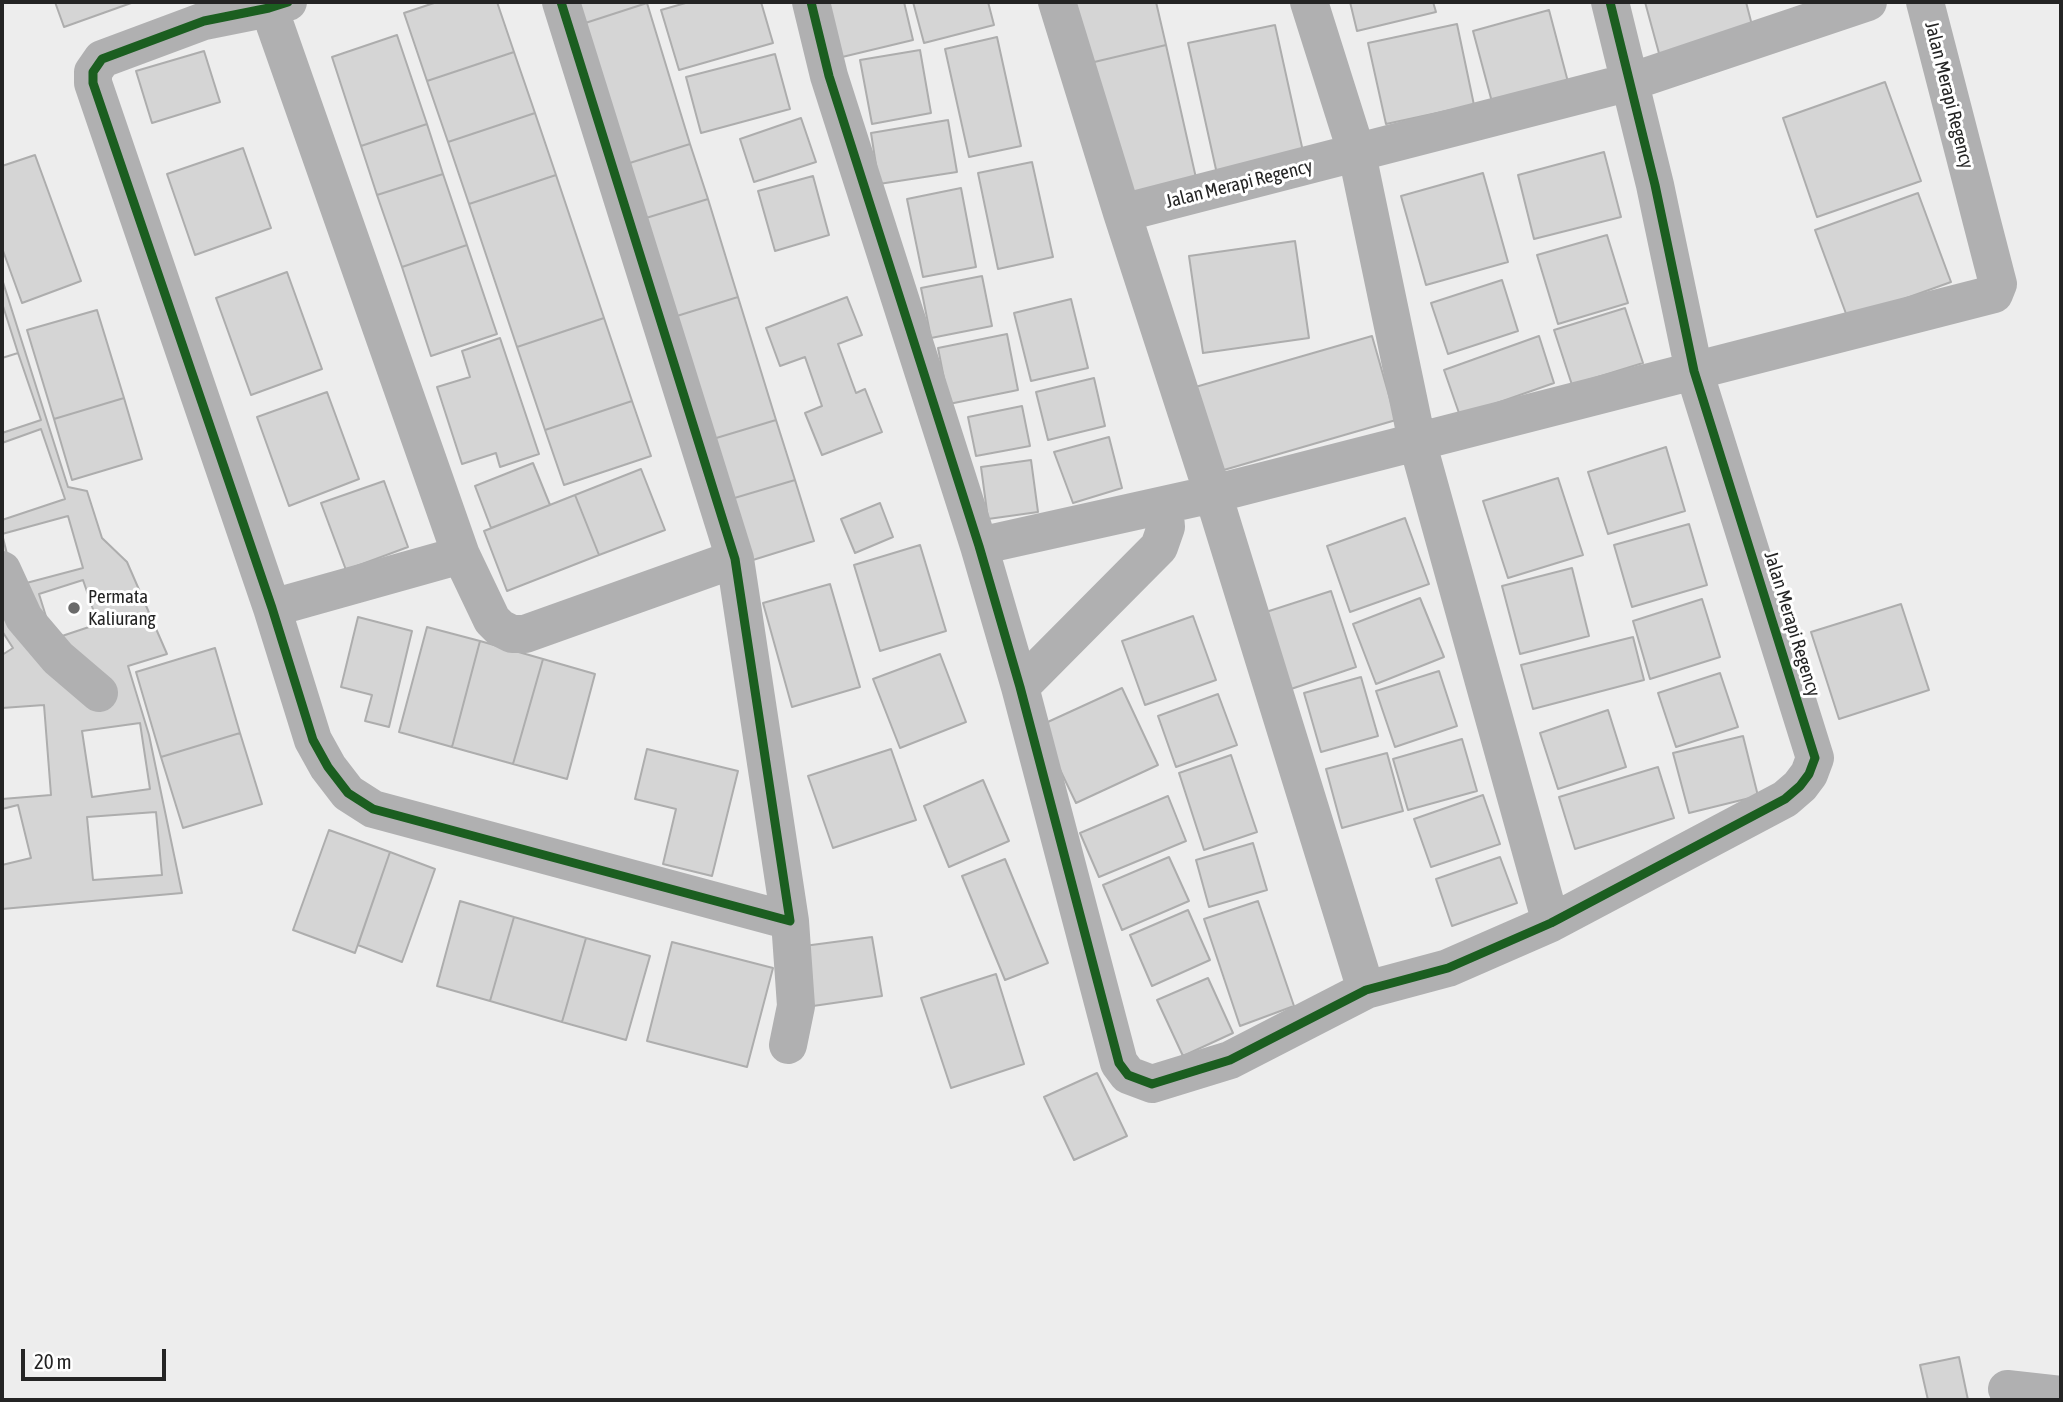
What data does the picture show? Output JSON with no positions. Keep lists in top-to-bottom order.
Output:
{
  "streets": {
    "street": ["Jalan Merapi Regency"]
  },
  "places": ["Permata Kaliurang"],
  "scale_bar": "20 m"
}
